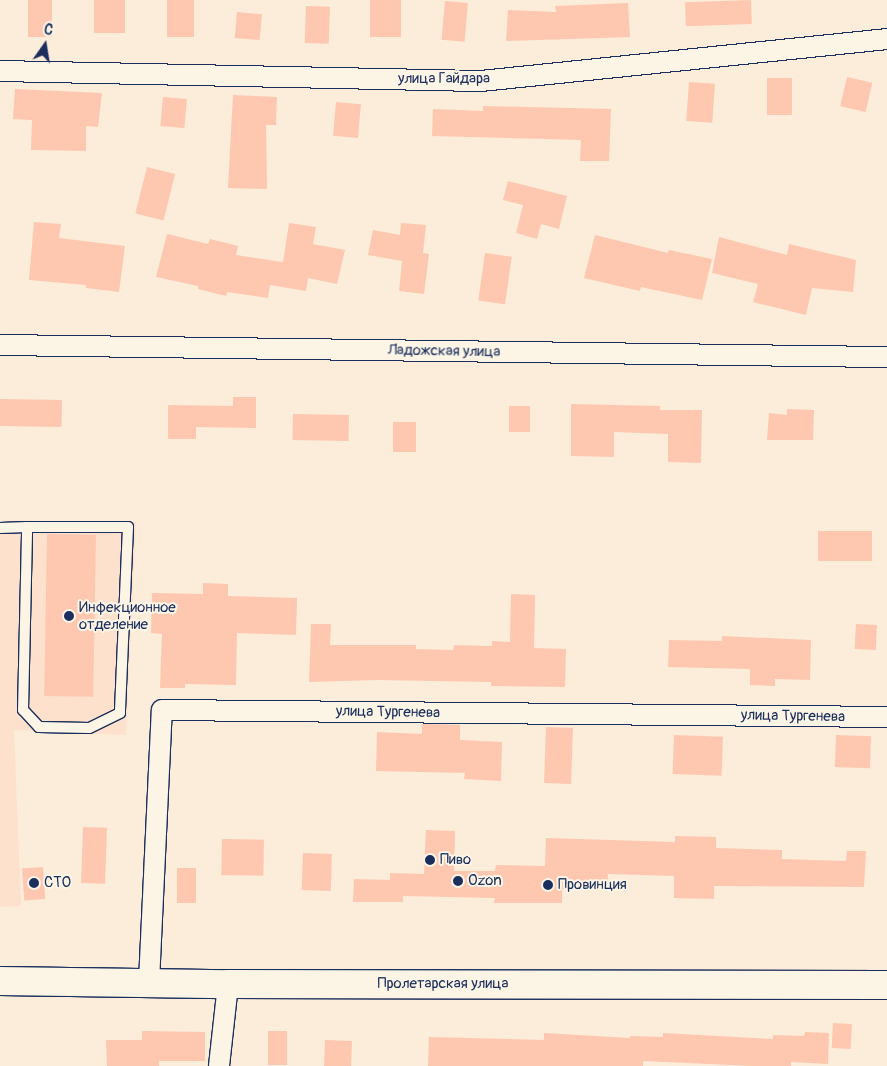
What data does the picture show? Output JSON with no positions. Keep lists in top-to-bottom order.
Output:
{
  "streets": {
    "street": [
      "улица Гайдара",
      "Ладожская улица",
      "улица Тургенева",
      "Пролетарская улица"
    ]
  },
  "crossings": [
    ["улица Тургенева", "Пролетарская улица"]
  ],
  "places": [
    "Инфекционное отделение",
    "Пиво",
    "Ozon",
    "СТО",
    "Провинция"
  ],
  "north": "top"
}
